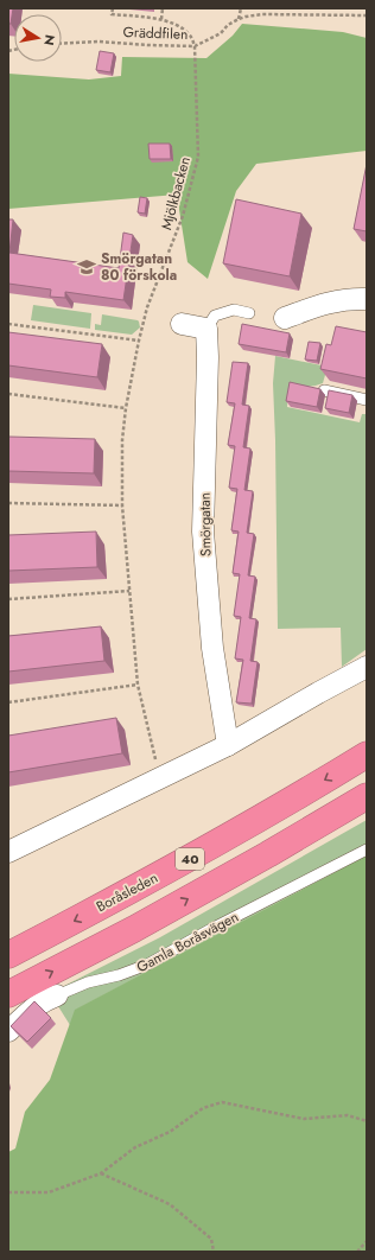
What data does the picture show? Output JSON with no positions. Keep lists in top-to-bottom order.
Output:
{
  "streets": {
    "highway": ["40", "Boråsleden"],
    "street": ["Smörgatan", "Gamla Boråsvägen"],
    "path": ["Gräddfilen", "Mjölkbacken"]
  },
  "crossings": [
    ["Gräddfilen", "Mjölkbacken"]
  ],
  "places": {
    "school or university": ["Smörgatan 80 förskola"]
  },
  "north": "right"
}
